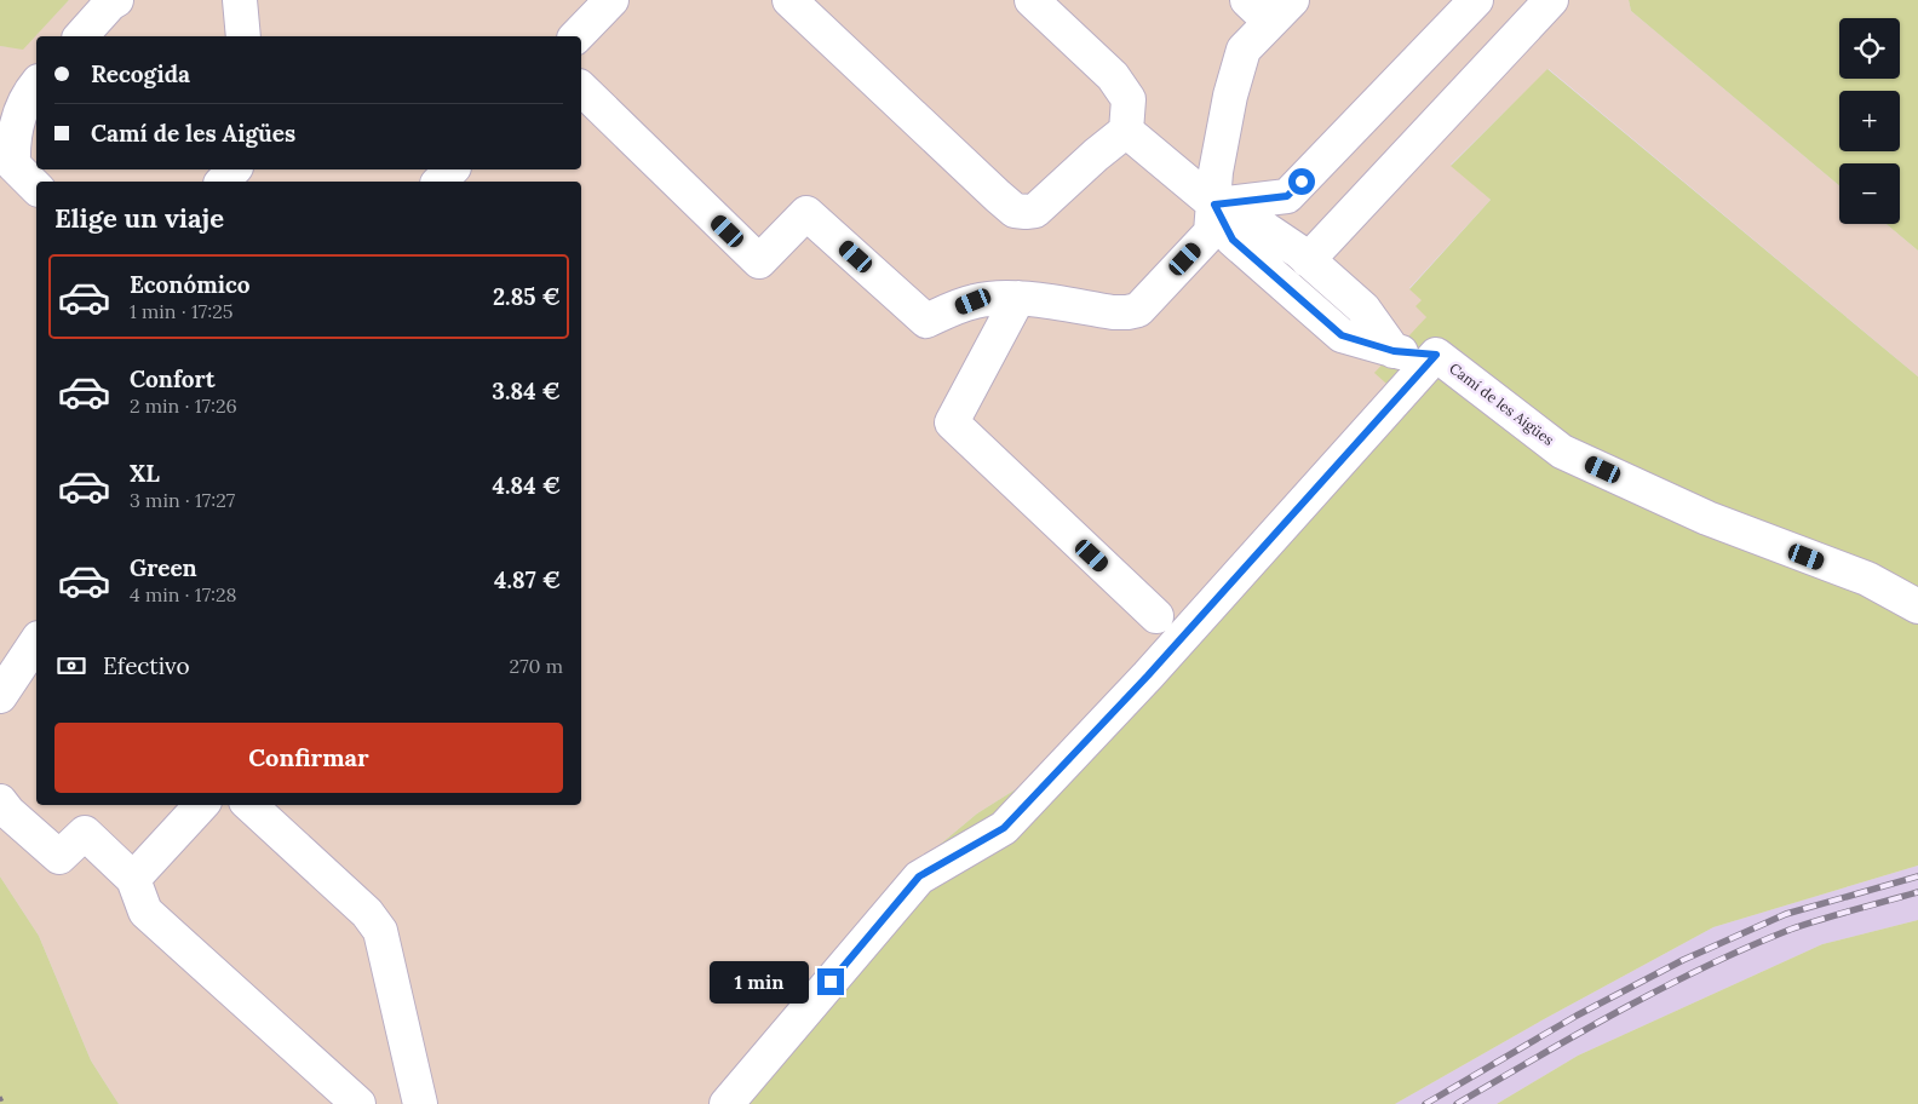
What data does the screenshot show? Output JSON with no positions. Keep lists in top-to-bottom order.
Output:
{
  "streets": {
    "street": ["Camí de les Aigües"]
  },
  "page": {
    "map_buttons": ["+", "−"],
    "banner": ["Recogida", "Camí de les Aigües"],
    "heading": "Elige un viaje",
    "list": [
      {
        "name": "Económico",
        "note": "1 min · 17:25",
        "value": "2.85 €"
      },
      {
        "name": "Confort",
        "note": "2 min · 17:26",
        "value": "3.84 €"
      },
      {
        "name": "XL",
        "note": "3 min · 17:27",
        "value": "4.84 €"
      },
      {
        "name": "Green",
        "note": "4 min · 17:28",
        "value": "4.87 €"
      }
    ],
    "pay": ["Efectivo", "270 m"],
    "buttons": "Confirmar",
    "bubble": "1 min"
  }
}
